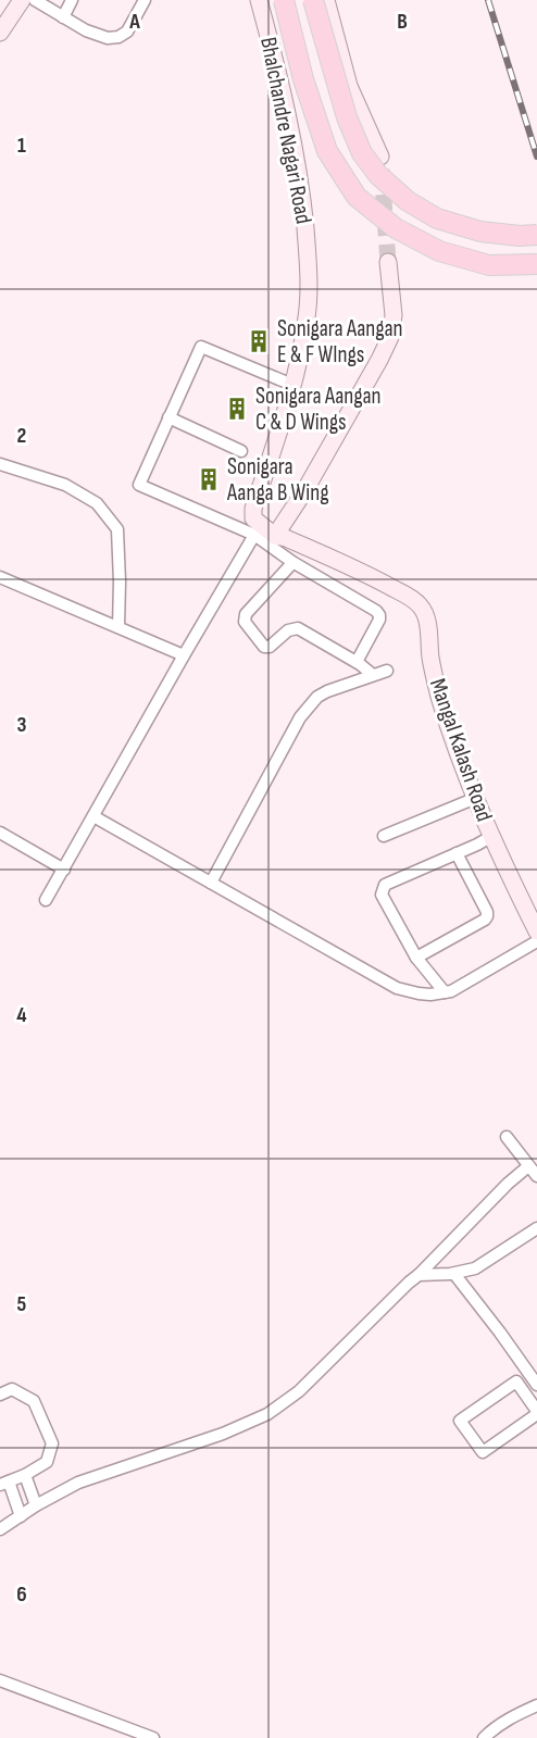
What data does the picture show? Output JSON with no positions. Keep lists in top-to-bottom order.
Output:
{
  "streets": {
    "street": ["Bhalchandre Nagari Road", "Mangal Kalash Road"]
  },
  "crossings": [
    ["Bhalchandre Nagari Road", "Mangal Kalash Road"]
  ],
  "places": {
    "building": ["Sonigara Aangan E & F WIngs", "Sonigara Aangan C & D Wings", "Sonigara Aanga B Wing"]
  },
  "grid": {
    "columns": ["A", "B"],
    "rows": [
      "1",
      "2",
      "3",
      "4",
      "5",
      "6"
    ]
  }
}
